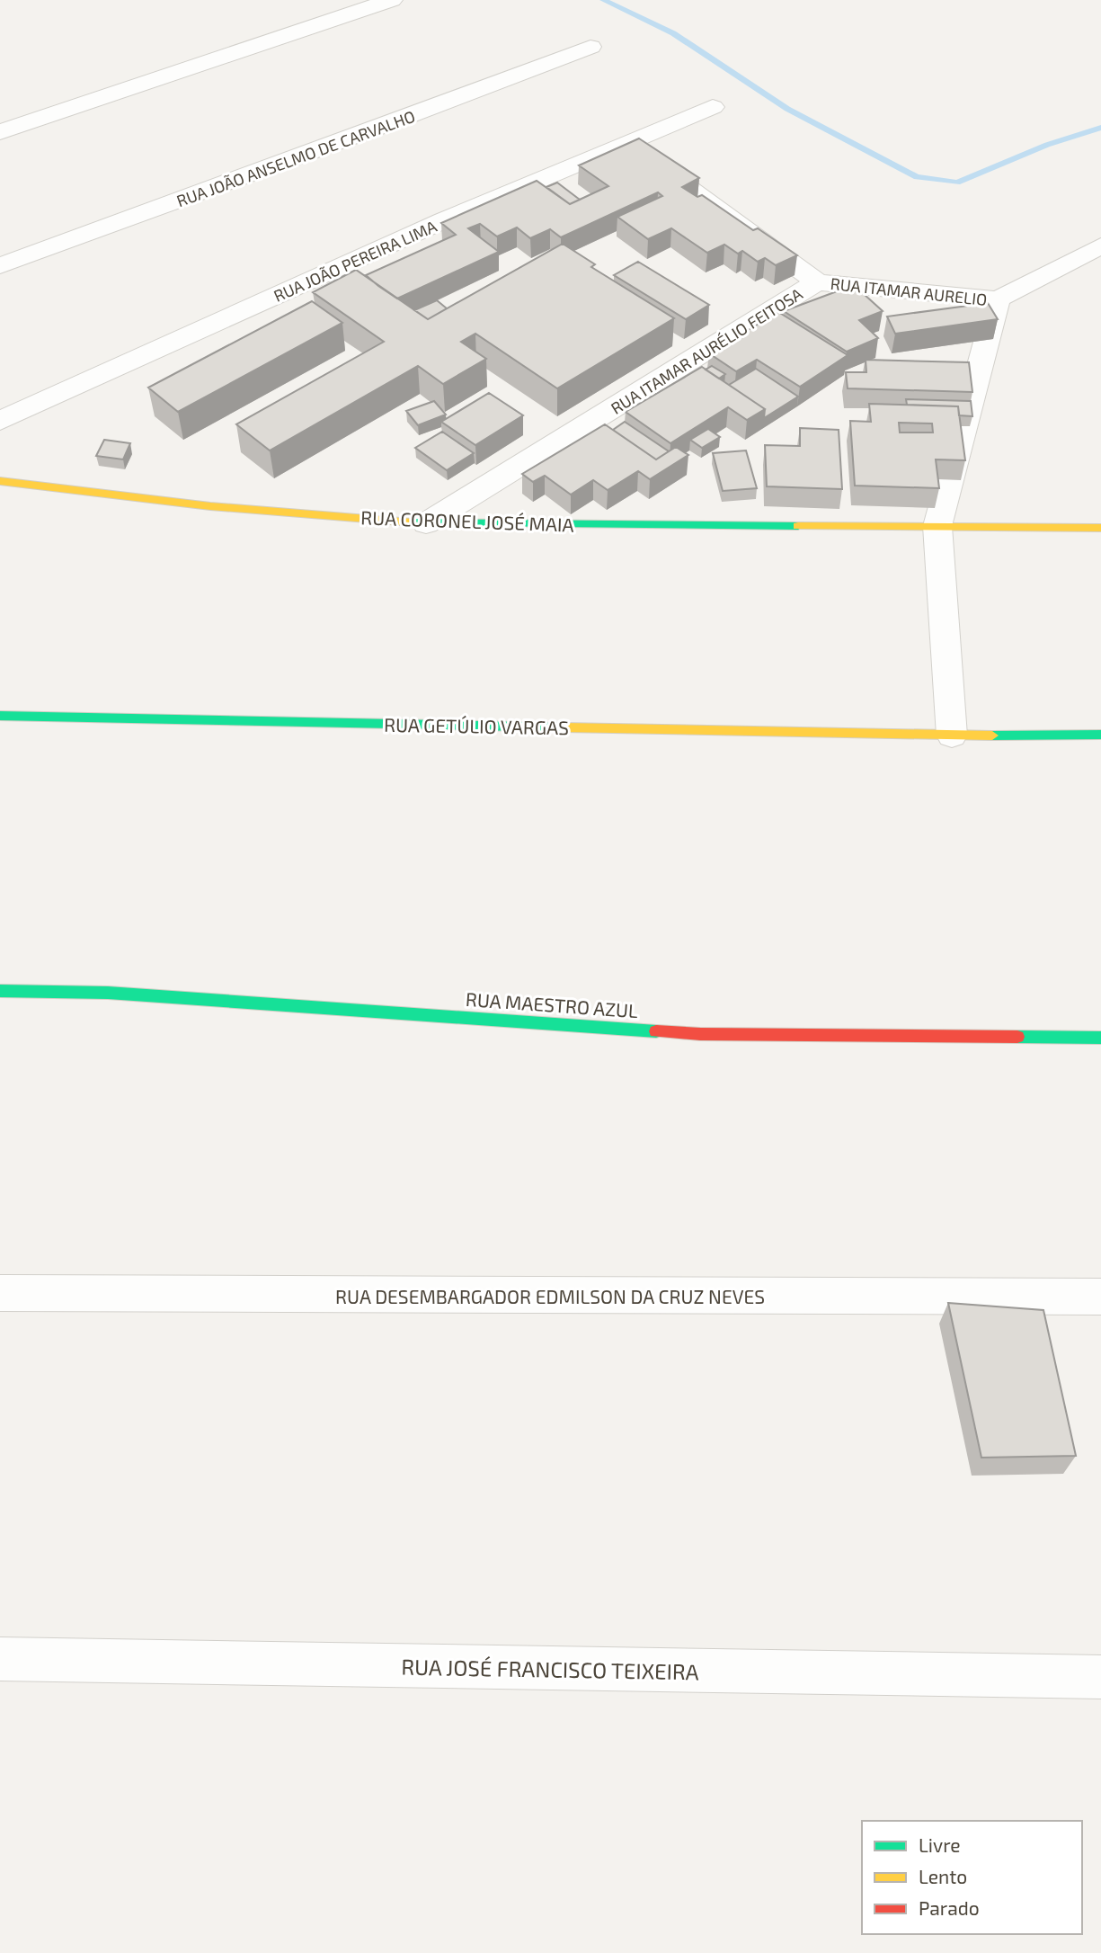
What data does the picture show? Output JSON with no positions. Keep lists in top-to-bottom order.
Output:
{
  "streets": {
    "street": [
      "RUA JOÃO ANSELMO DE CARVALHO",
      "RUA JOÃO PEREIRA LIMA",
      "RUA ITAMAR AURELIO",
      "RUA ITAMAR AURÉLIO FEITOSA",
      "RUA CORONEL JOSÉ MAIA",
      "RUA GETÚLIO VARGAS",
      "RUA MAESTRO AZUL",
      "RUA DESEMBARGADOR EDMILSON DA CRUZ NEVES",
      "RUA JOSÉ FRANCISCO TEIXEIRA"
    ]
  },
  "crossings": [
    ["RUA JOÃO PEREIRA LIMA", "RUA ITAMAR AURÉLIO FEITOSA"],
    ["RUA ITAMAR AURELIO", "RUA ITAMAR AURÉLIO FEITOSA"],
    ["RUA ITAMAR AURÉLIO FEITOSA", "RUA CORONEL JOSÉ MAIA"]
  ],
  "legend": ["Livre", "Lento", "Parado"]
}
